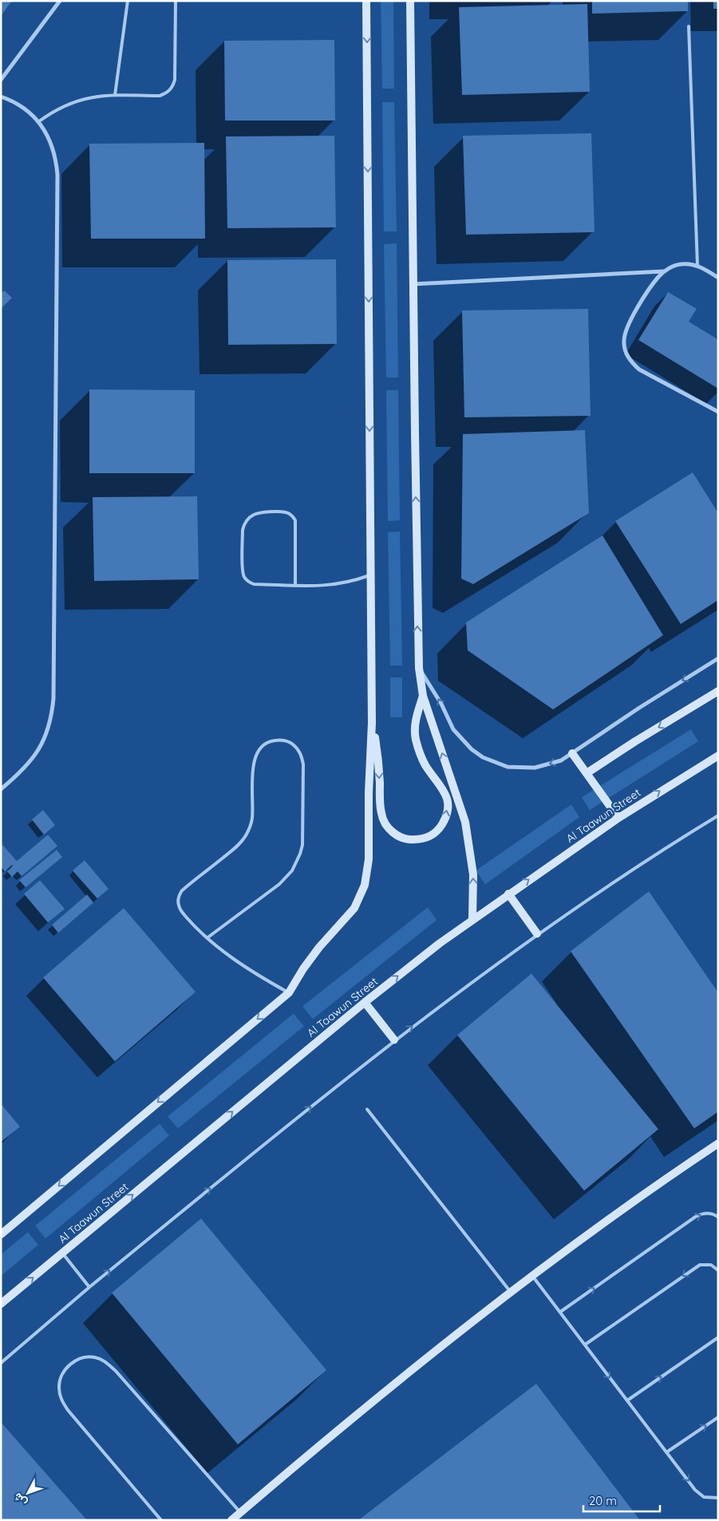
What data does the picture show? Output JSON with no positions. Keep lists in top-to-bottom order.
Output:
{
  "streets": {
    "main road": ["Al Taawun Street"]
  },
  "scale_bar": "20 m",
  "north": "bottom left"
}
